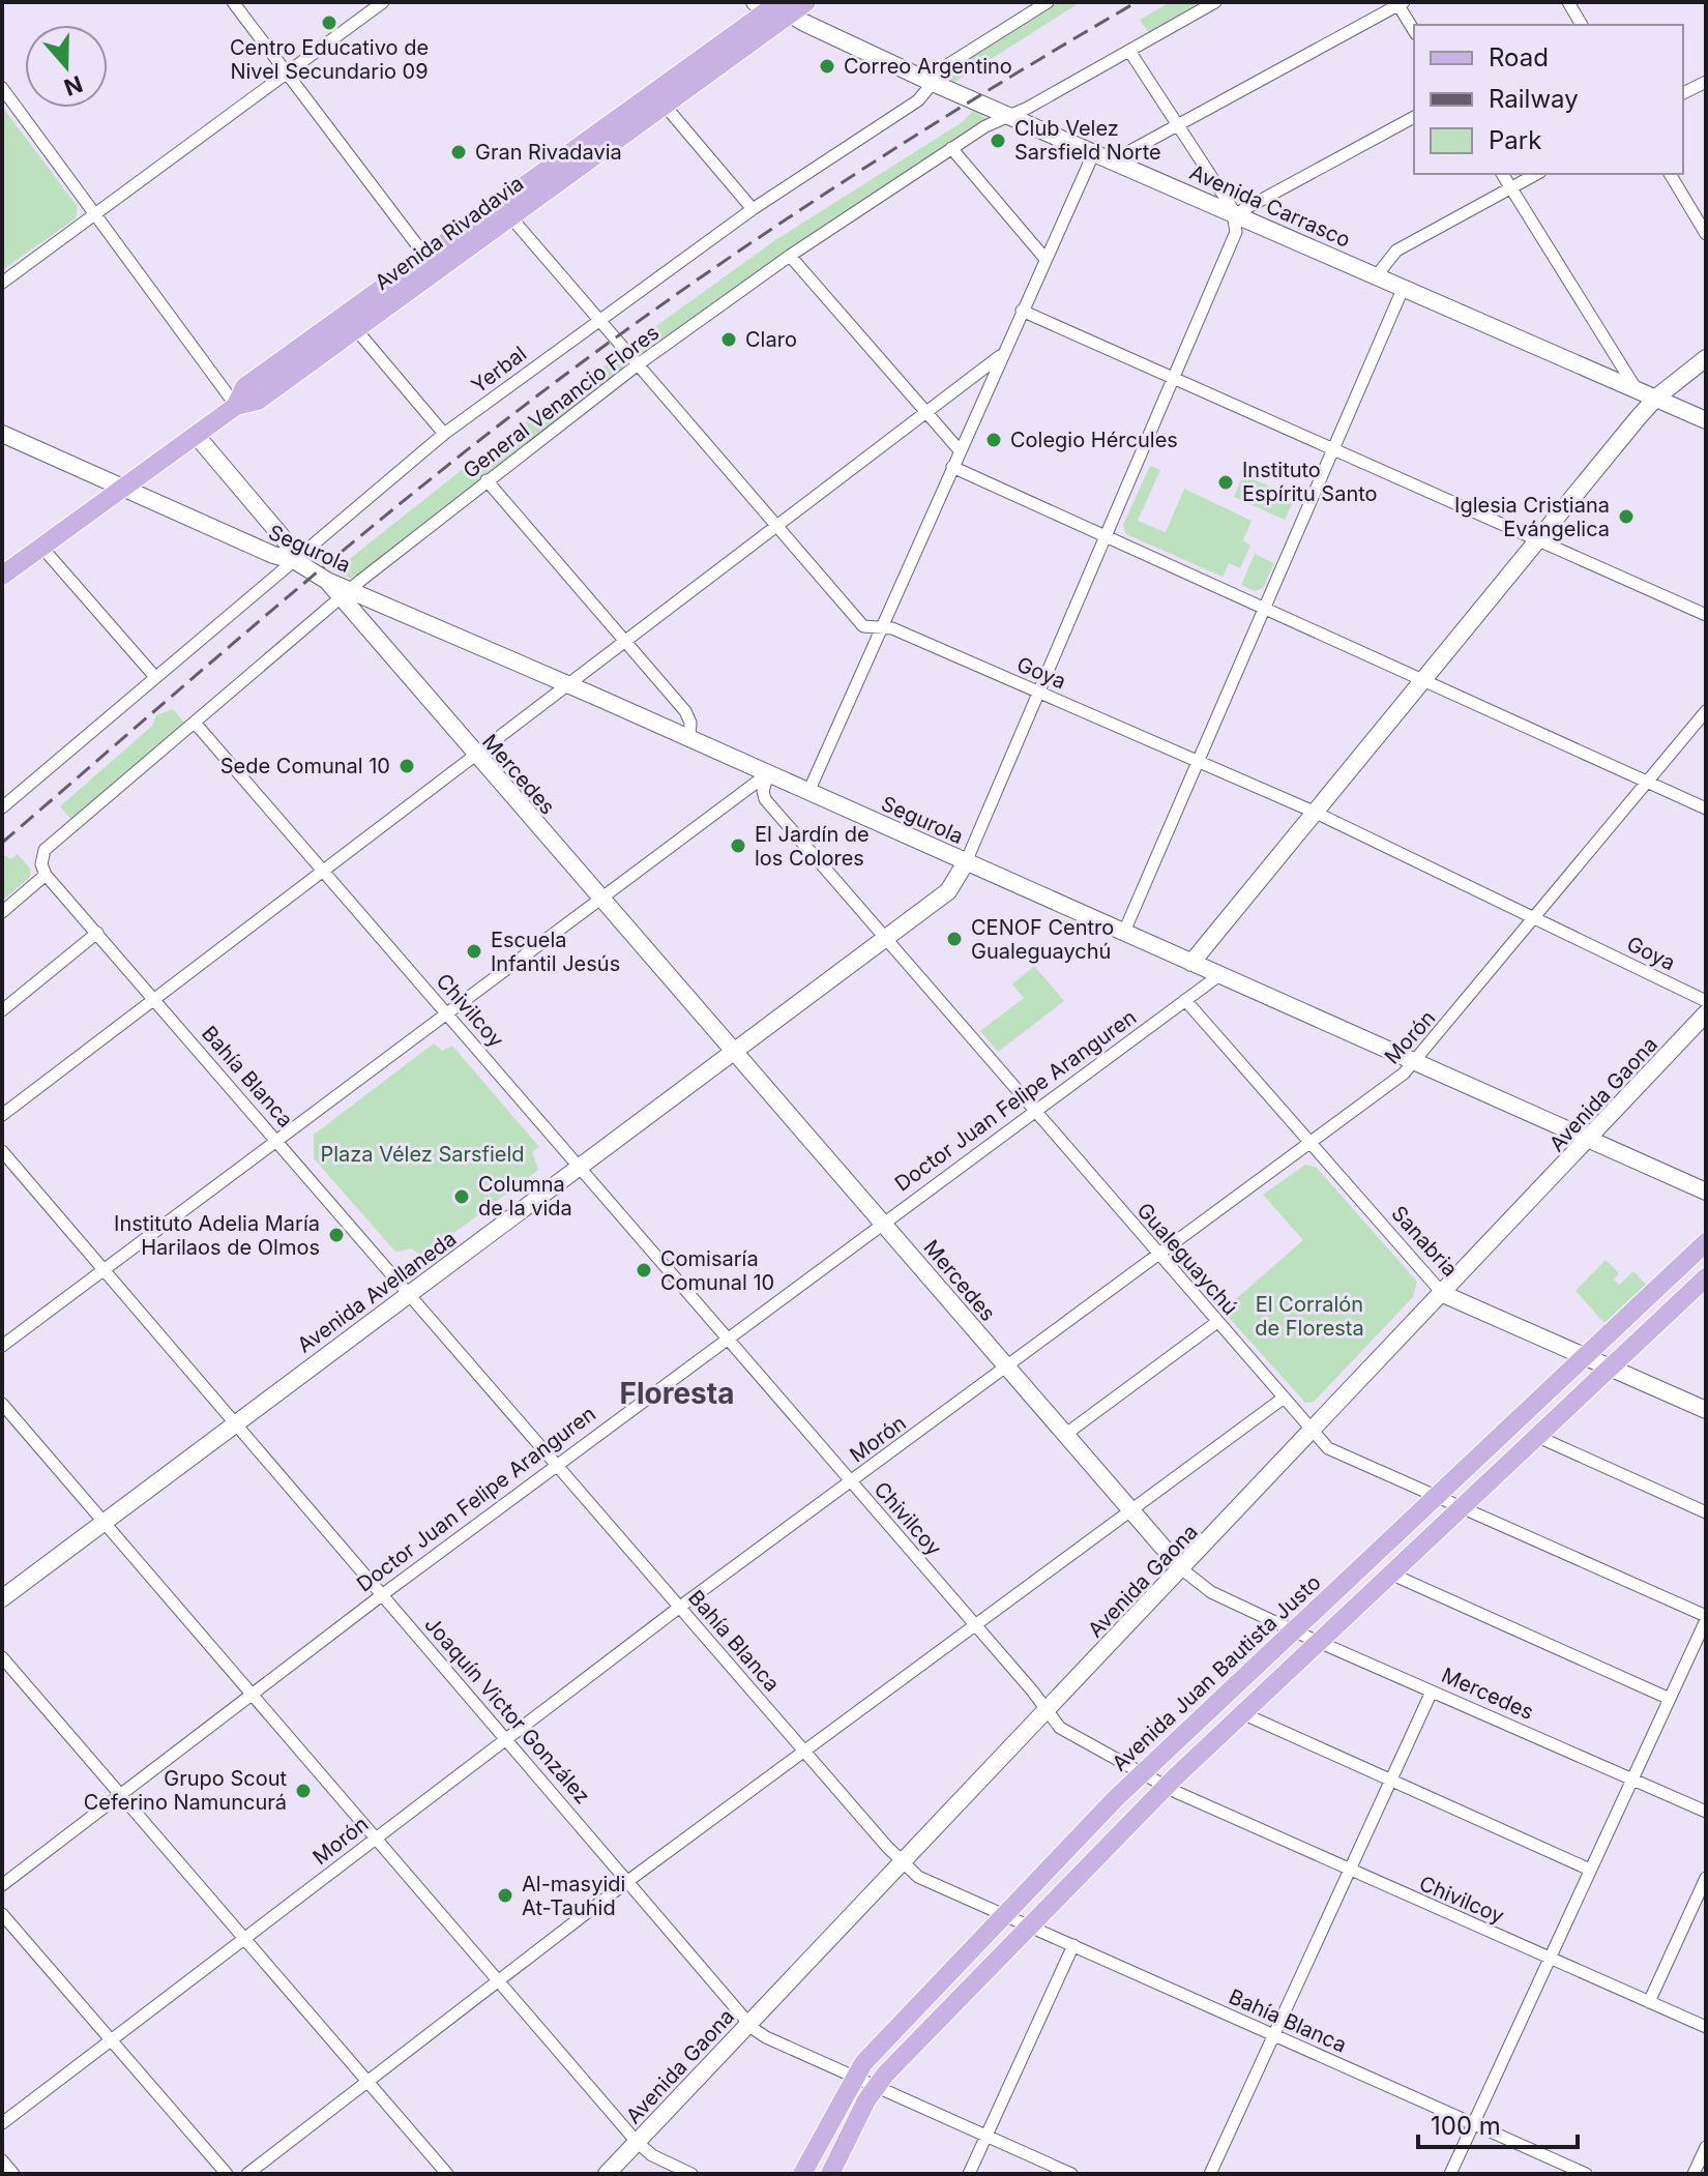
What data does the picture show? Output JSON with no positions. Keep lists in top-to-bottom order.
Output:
{
  "streets": {
    "main road": ["Avenida Rivadavia", "Avenida Juan Bautista Justo"],
    "street": [
      "Avenida Carrasco",
      "Yerbal",
      "General Venancio Flores",
      "Segurola",
      "Goya",
      "Mercedes",
      "Chivilcoy",
      "Morón",
      "Bahía Blanca",
      "Avenida Gaona",
      "Doctor Juan Felipe Aranguren",
      "Sanabria",
      "Gualeguaychú",
      "Avenida Avellaneda",
      "Joaquín Victor González"
    ]
  },
  "crossings": [
    ["Avenida Carrasco", "Avenida Rivadavia"],
    ["Avenida Carrasco", "Yerbal"],
    ["Avenida Carrasco", "General Venancio Flores"],
    ["Avenida Rivadavia", "Segurola"],
    ["Avenida Rivadavia", "Goya"],
    ["Yerbal", "Segurola"],
    ["Yerbal", "Goya"],
    ["General Venancio Flores", "Segurola"],
    ["General Venancio Flores", "Goya"],
    ["General Venancio Flores", "Mercedes"],
    ["General Venancio Flores", "Chivilcoy"],
    ["General Venancio Flores", "Bahía Blanca"],
    ["Segurola", "Mercedes"],
    ["Segurola", "Morón"],
    ["Segurola", "Avenida Gaona"],
    ["Segurola", "Doctor Juan Felipe Aranguren"],
    ["Segurola", "Gualeguaychú"],
    ["Segurola", "Avenida Avellaneda"],
    ["Goya", "Morón"],
    ["Mercedes", "Morón"],
    ["Mercedes", "Avenida Gaona"],
    ["Mercedes", "Doctor Juan Felipe Aranguren"],
    ["Mercedes", "Avenida Avellaneda"],
    ["Mercedes", "Avenida Juan Bautista Justo"],
    ["Chivilcoy", "Morón"],
    ["Chivilcoy", "Avenida Gaona"],
    ["Chivilcoy", "Doctor Juan Felipe Aranguren"],
    ["Chivilcoy", "Avenida Avellaneda"],
    ["Chivilcoy", "Avenida Juan Bautista Justo"],
    ["Morón", "Bahía Blanca"],
    ["Morón", "Sanabria"],
    ["Morón", "Gualeguaychú"],
    ["Morón", "Joaquín Victor González"],
    ["Bahía Blanca", "Avenida Gaona"],
    ["Bahía Blanca", "Doctor Juan Felipe Aranguren"],
    ["Bahía Blanca", "Avenida Avellaneda"],
    ["Bahía Blanca", "Avenida Juan Bautista Justo"],
    ["Avenida Gaona", "Sanabria"],
    ["Avenida Gaona", "Gualeguaychú"],
    ["Avenida Gaona", "Joaquín Victor González"],
    ["Doctor Juan Felipe Aranguren", "Sanabria"],
    ["Doctor Juan Felipe Aranguren", "Gualeguaychú"],
    ["Doctor Juan Felipe Aranguren", "Joaquín Victor González"],
    ["Sanabria", "Avenida Juan Bautista Justo"],
    ["Gualeguaychú", "Avenida Avellaneda"],
    ["Gualeguaychú", "Avenida Juan Bautista Justo"],
    ["Avenida Avellaneda", "Joaquín Victor González"],
    ["Avenida Juan Bautista Justo", "Joaquín Victor González"]
  ],
  "districts": ["Floresta"],
  "parks": ["Plaza Vélez Sarsfield", "El Corralón de Floresta"],
  "places": [
    "Centro Educativo de Nivel Secundario 09",
    "Correo Argentino",
    "Club Velez Sarsfield Norte",
    "Gran Rivadavia",
    "Claro",
    "Colegio Hércules",
    "Instituto Espíritu Santo",
    "Iglesia Cristiana Evángelica",
    "Sede Comunal 10",
    "El Jardín de los Colores",
    "CENOF Centro Gualeguaychú",
    "Escuela Infantil Jesús",
    "Columna de la vida",
    "Instituto Adelia María Harilaos de Olmos",
    "Comisaría Comunal 10",
    "Grupo Scout Ceferino Namuncurá",
    "Al-masyidi At-Tauhid"
  ],
  "legend": ["Road", "Railway", "Park"],
  "scale_bar": "100 m",
  "north": "bottom"
}
